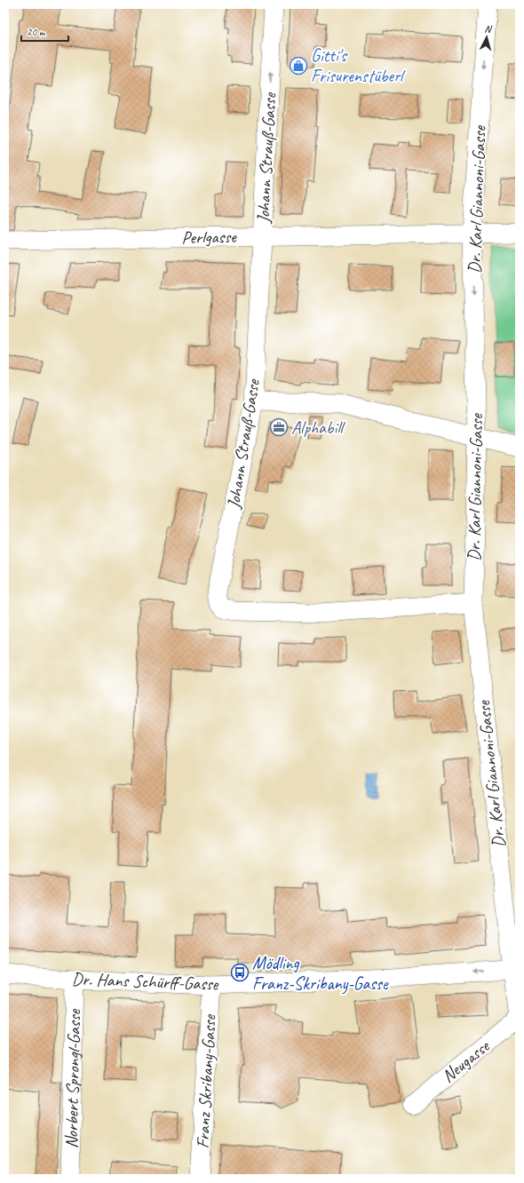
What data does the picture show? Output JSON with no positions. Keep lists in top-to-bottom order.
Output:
{
  "streets": {
    "street": [
      "Johann Strauß-Gasse",
      "Dr. Karl Giannoni-Gasse",
      "Perlgasse",
      "Dr. Hans Schürff-Gasse",
      "Neugasse",
      "Norbert Sprongl-Gasse",
      "Franz Skribany-Gasse"
    ]
  },
  "crossings": [
    ["Johann Strauß-Gasse", "Dr. Karl Giannoni-Gasse"],
    ["Johann Strauß-Gasse", "Perlgasse"],
    ["Dr. Karl Giannoni-Gasse", "Perlgasse"],
    ["Dr. Karl Giannoni-Gasse", "Dr. Hans Schürff-Gasse"],
    ["Dr. Karl Giannoni-Gasse", "Neugasse"],
    ["Dr. Hans Schürff-Gasse", "Norbert Sprongl-Gasse"],
    ["Dr. Hans Schürff-Gasse", "Franz Skribany-Gasse"]
  ],
  "one_way": ["Dr. Karl Giannoni-Gasse", "Dr. Hans Schürff-Gasse"],
  "places": {
    "shop": ["Gitti's Frisurenstüberl"],
    "office": ["Alphabill"],
    "bus stop": ["Mödling Franz-Skribany-Gasse"]
  },
  "scale_bar": "20 m",
  "north": "top"
}
